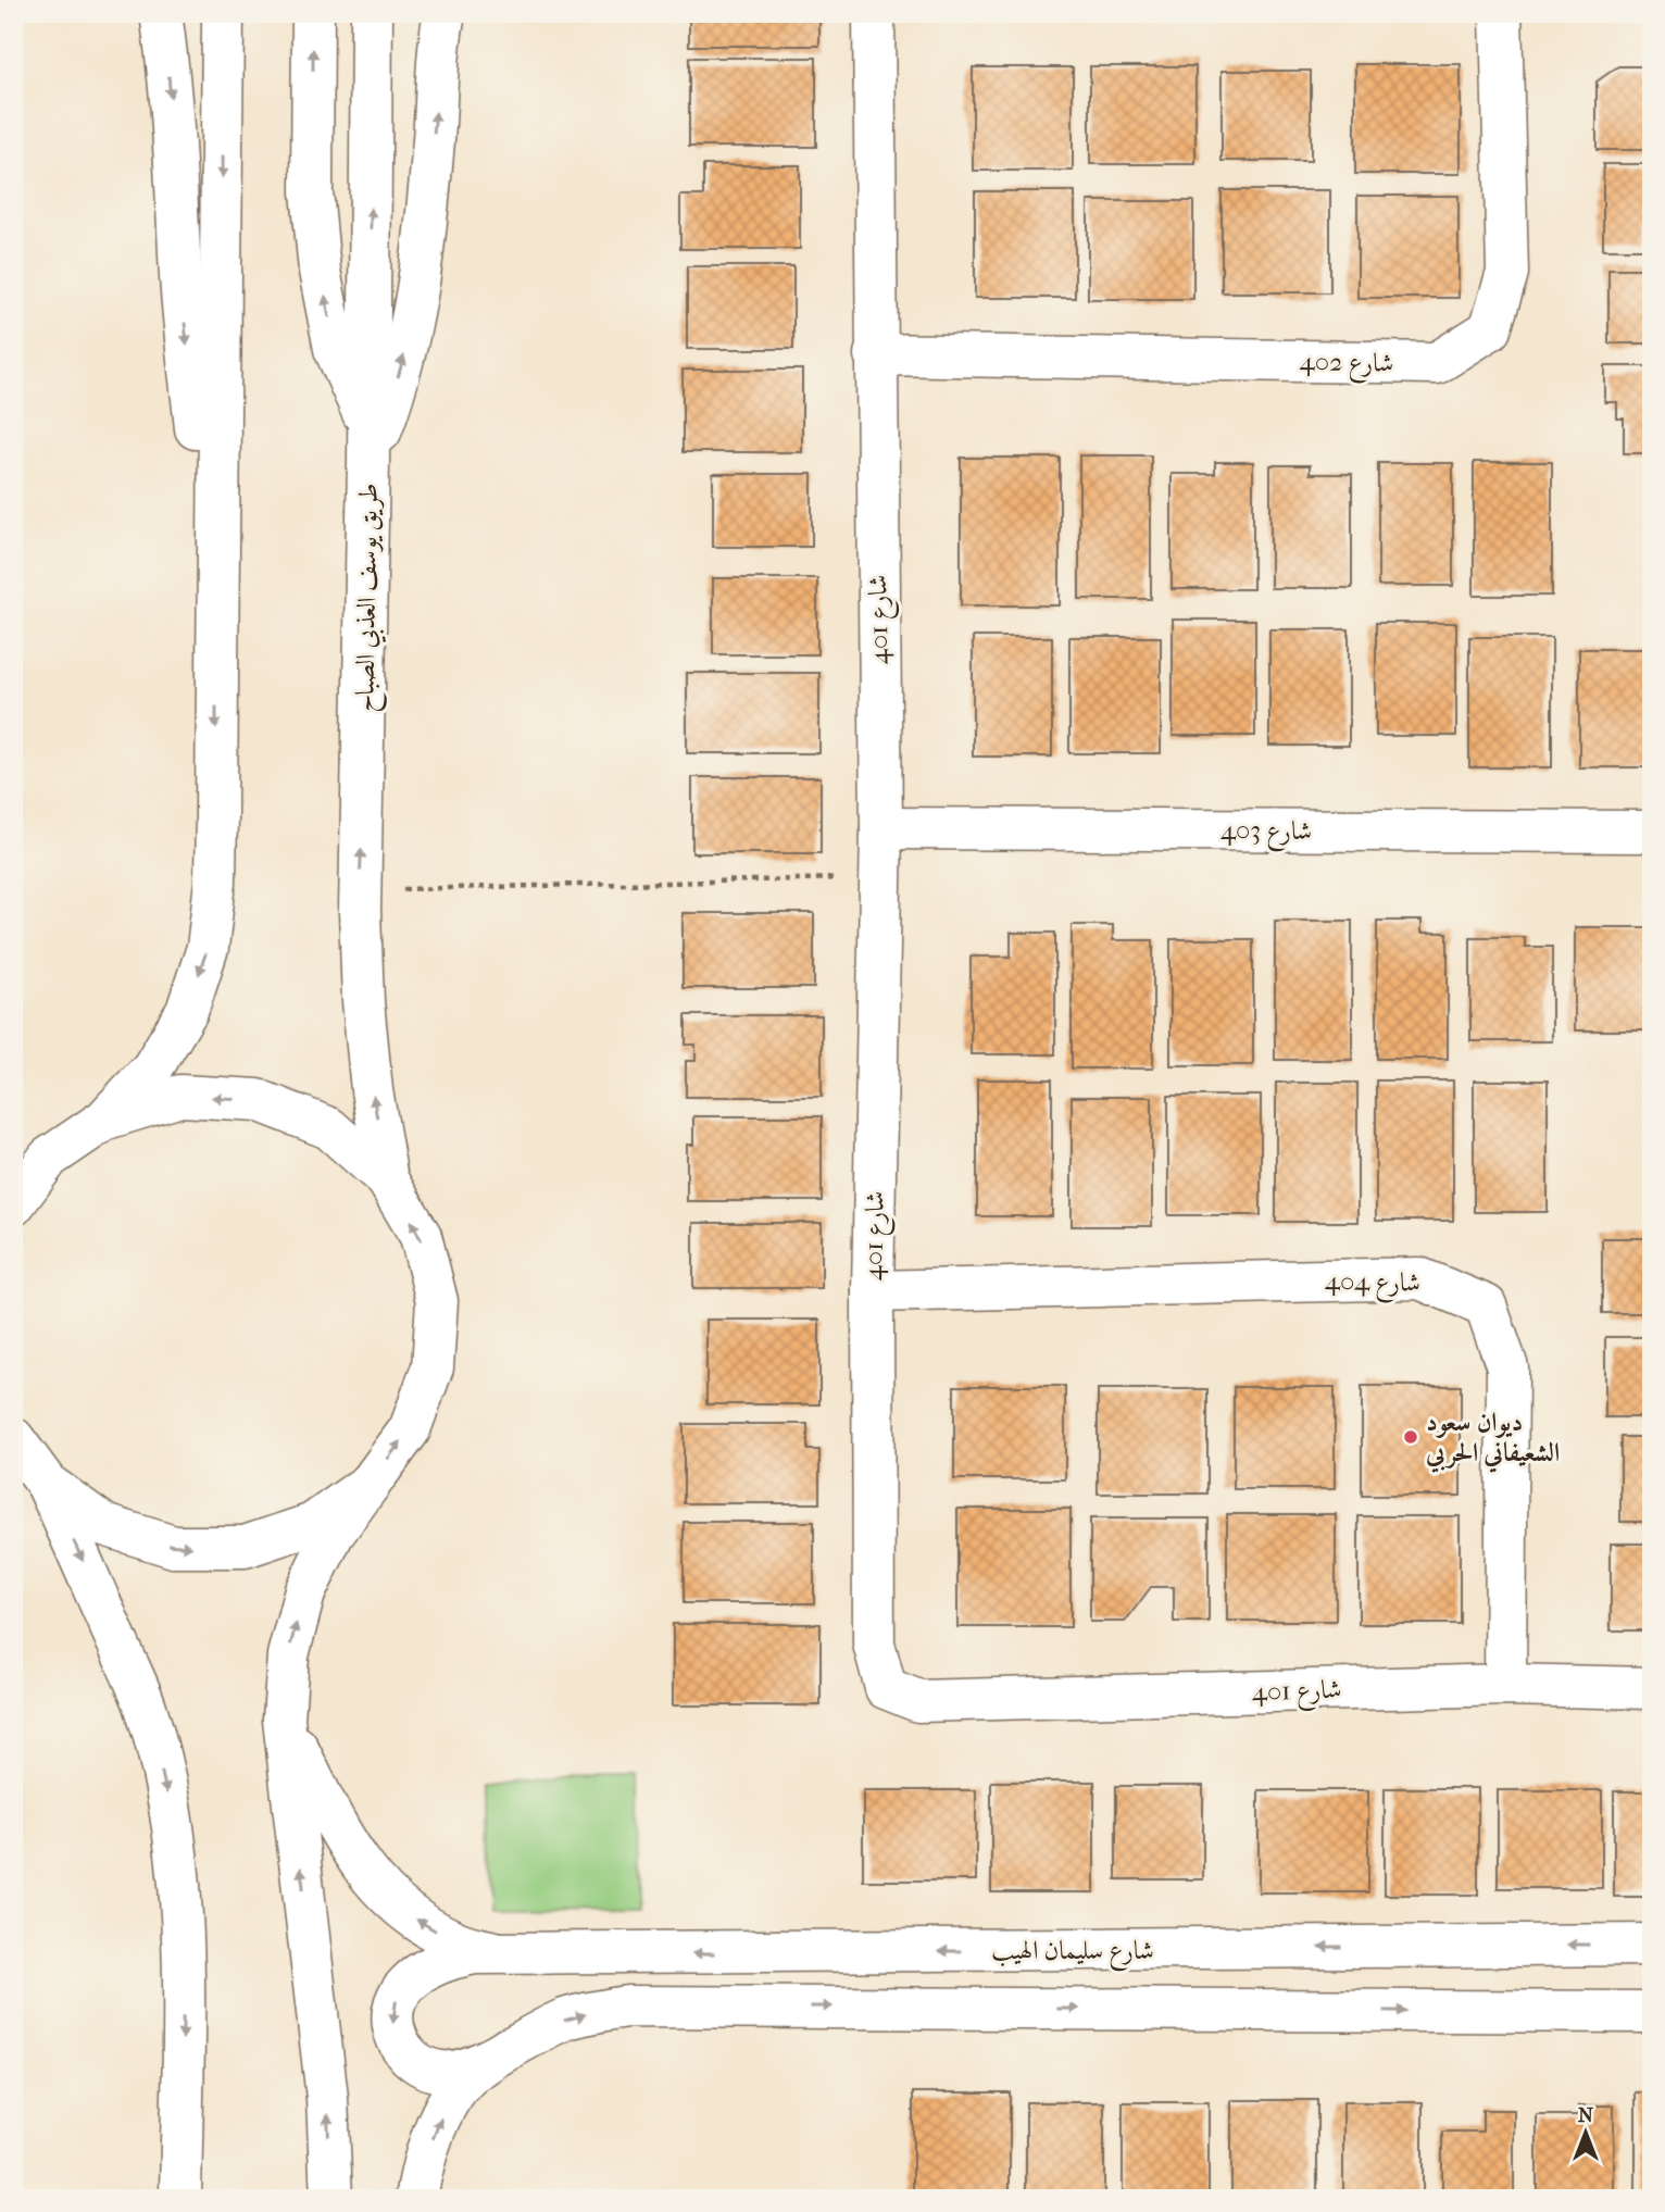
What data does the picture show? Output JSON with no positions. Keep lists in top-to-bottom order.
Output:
{
  "streets": {
    "main road": [
      "شارع 402",
      "طريق يوسف العذبي الصباح",
      "شارع 401",
      "شارع 403",
      "شارع 404",
      "شارع سليمان الهيب"
    ]
  },
  "crossings": [
    ["شارع 402", "شارع 401"],
    ["شارع 401", "شارع 403"],
    ["شارع 401", "شارع 404"]
  ],
  "places": ["ديوان سعود الشعيفاني الحربي"],
  "north": "top"
}
